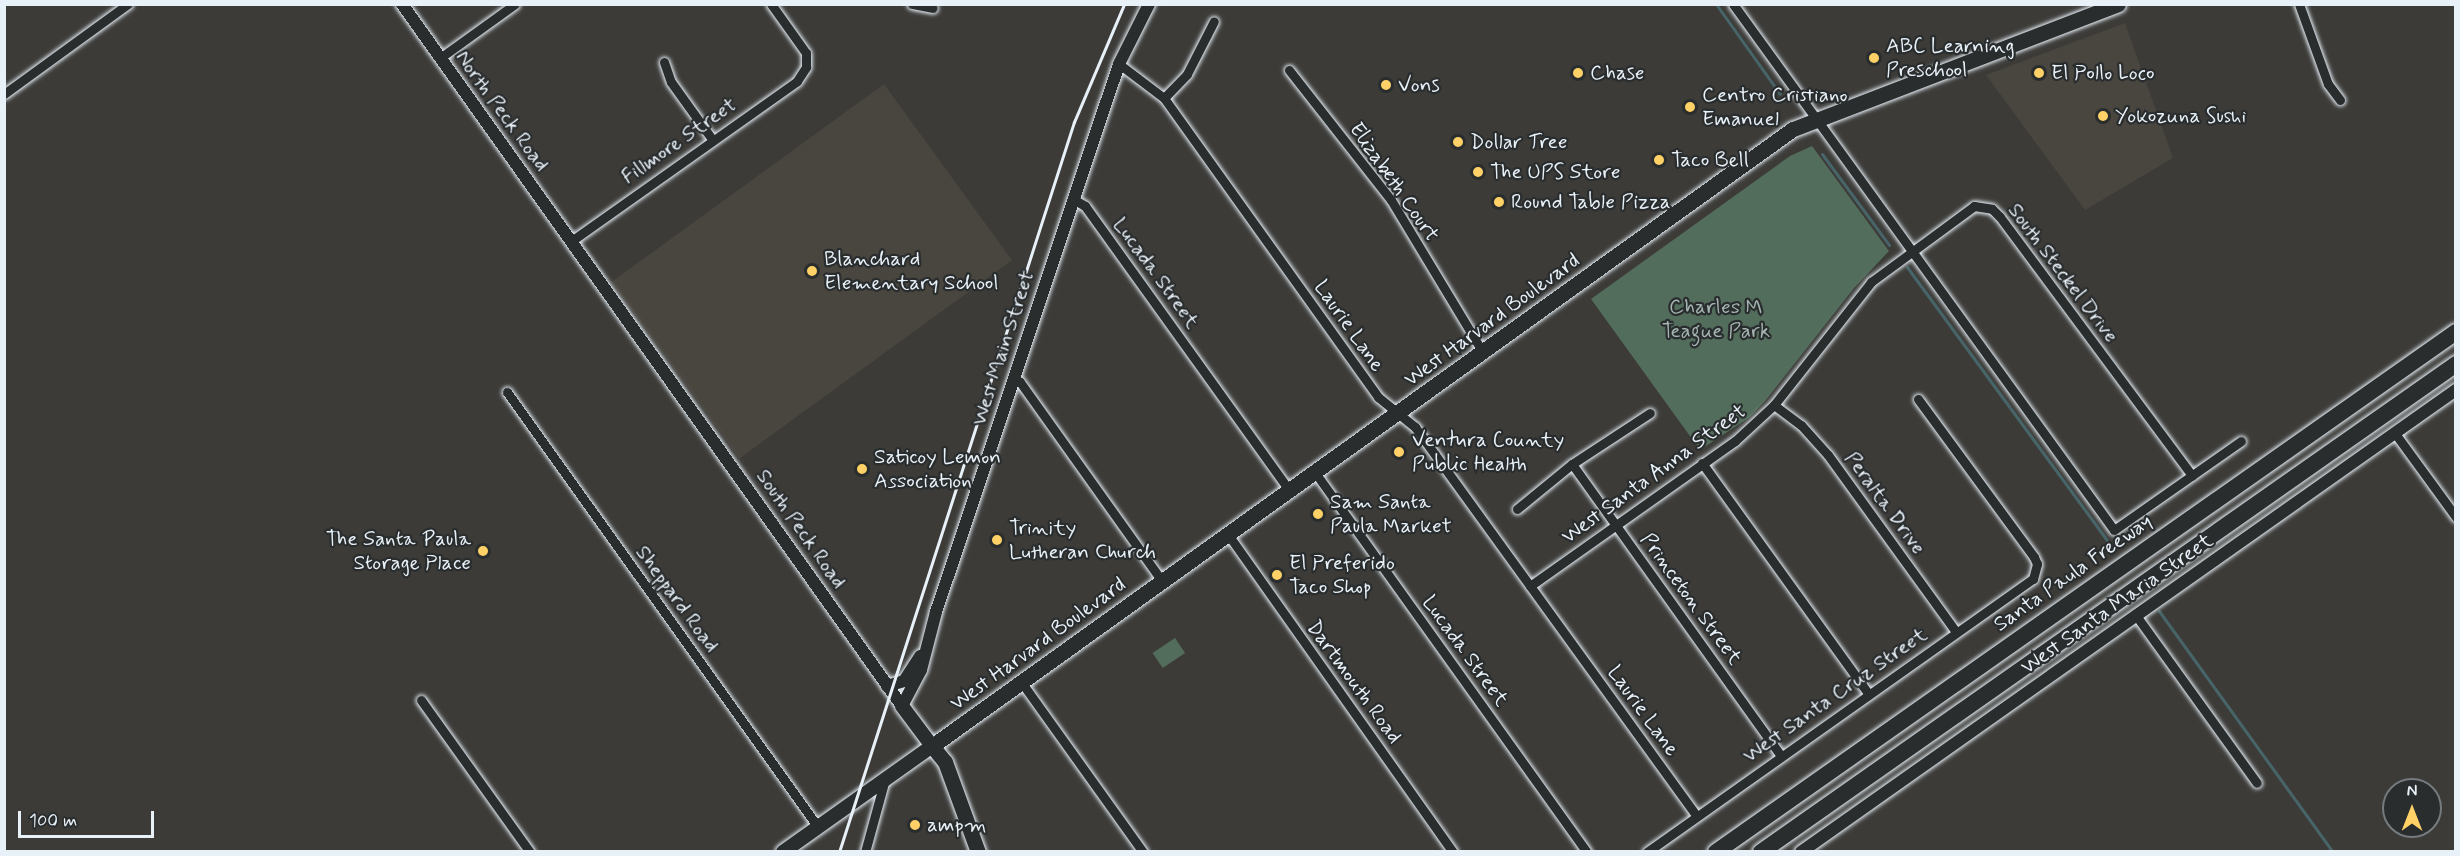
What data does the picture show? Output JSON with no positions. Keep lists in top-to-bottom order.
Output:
{
  "streets": {
    "highway": ["Santa Paula Freeway"],
    "main road": ["West Harvard Boulevard", "South Peck Road"],
    "street": [
      "North Peck Road",
      "Fillmore Street",
      "Elizabeth Court",
      "Lucada Street",
      "South Steckel Drive",
      "Laurie Lane",
      "West Main Street",
      "West Santa Anna Street",
      "Peralta Drive",
      "Sheppard Road",
      "Princeton Street",
      "West Santa Maria Street",
      "Dartmouth Road",
      "West Santa Cruz Street"
    ]
  },
  "crossings": [
    ["North Peck Road", "Fillmore Street"],
    ["North Peck Road", "South Peck Road"],
    ["Fillmore Street", "South Peck Road"],
    ["Elizabeth Court", "West Harvard Boulevard"],
    ["Lucada Street", "West Harvard Boulevard"],
    ["Lucada Street", "West Main Street"],
    ["South Steckel Drive", "West Santa Anna Street"],
    ["West Harvard Boulevard", "Laurie Lane"],
    ["West Harvard Boulevard", "South Peck Road"],
    ["West Harvard Boulevard", "Dartmouth Road"],
    ["Laurie Lane", "West Main Street"],
    ["Laurie Lane", "West Santa Anna Street"],
    ["Laurie Lane", "West Santa Cruz Street"],
    ["West Main Street", "South Peck Road"],
    ["West Santa Anna Street", "Peralta Drive"],
    ["West Santa Anna Street", "Princeton Street"],
    ["Peralta Drive", "West Santa Cruz Street"],
    ["Princeton Street", "West Santa Cruz Street"]
  ],
  "parks": ["Charles M Teague Park"],
  "places": [
    "ABC Learning Preschool",
    "Chase",
    "El Pollo Loco",
    "Vons",
    "Centro Cristiano Emanuel",
    "Yokozuna Sushi",
    "Dollar Tree",
    "Taco Bell",
    "The UPS Store",
    "Round Table Pizza",
    "Blanchard Elementary School",
    "Ventura County Public Health",
    "Saticoy Lemon Association",
    "Sam Santa Paula Market",
    "Trinity Lutheran Church",
    "The Santa Paula Storage Place",
    "El Preferido Taco Shop",
    "ampm"
  ],
  "scale_bar": "100 m",
  "north": "top"
}
